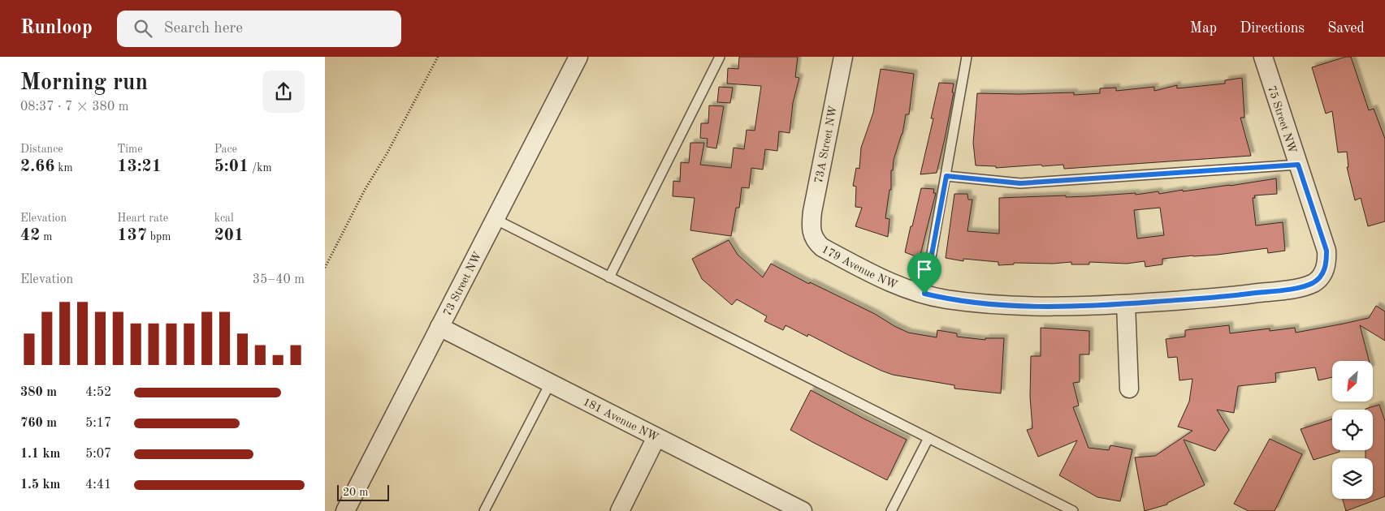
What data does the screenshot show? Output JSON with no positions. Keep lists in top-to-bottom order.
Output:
{
  "streets": {
    "street": [
      "75 Street NW",
      "73A Street NW",
      "179 Avenue NW",
      "73 Street NW",
      "181 Avenue NW"
    ]
  },
  "crossings": [
    ["75 Street NW", "179 Avenue NW"],
    ["73A Street NW", "179 Avenue NW"],
    ["73 Street NW", "181 Avenue NW"]
  ],
  "scale_bar": "20 m",
  "north": "bottom left",
  "page": {
    "header": "Runloop",
    "search": "Search here",
    "nav": ["Map", "Directions", "Saved"],
    "heading": ["Morning run", "08:37 · 7 × 380 m"],
    "stats": [
      ["Distance", "2.66 km"],
      ["Time", "13:21"],
      ["Pace", "5:01 /km"],
      ["Elevation", "42 m"],
      ["Heart rate", "137 bpm"],
      ["kcal", "201"]
    ],
    "chart": ["Elevation", "35–40 m"],
    "list": [
      {
        "name": "380 m",
        "note": "4:52"
      },
      {
        "name": "760 m",
        "note": "5:17"
      },
      {
        "name": "1.1 km",
        "note": "5:07"
      },
      {
        "name": "1.5 km",
        "note": "4:41"
      }
    ],
    "scale": "20 m"
  }
}
